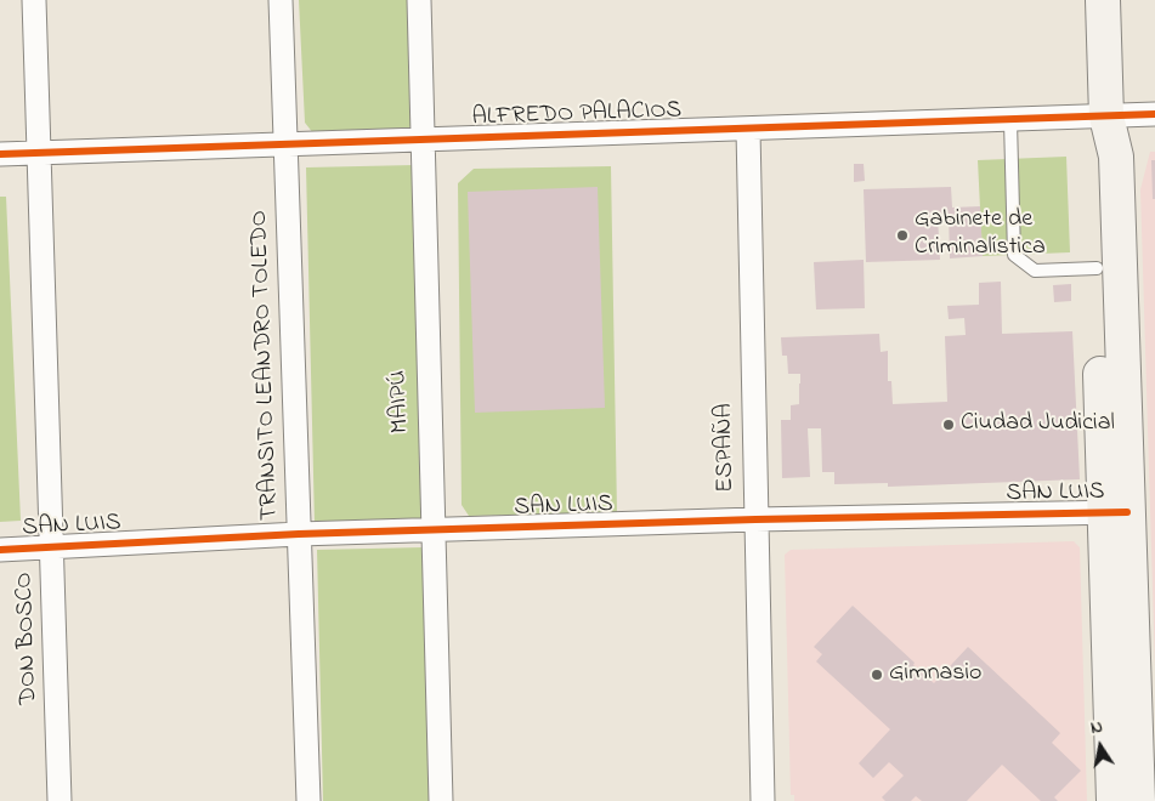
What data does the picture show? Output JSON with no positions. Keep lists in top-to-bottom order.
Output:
{
  "streets": {
    "street": [
      "ALFREDO PALACIOS",
      "TRANSITO LEANDRO TOLEDO",
      "MAIPÚ",
      "ESPAÑA",
      "SAN LUIS",
      "DON BOSCO"
    ]
  },
  "crossings": [
    ["ALFREDO PALACIOS", "TRANSITO LEANDRO TOLEDO"],
    ["ALFREDO PALACIOS", "MAIPÚ"],
    ["ALFREDO PALACIOS", "ESPAÑA"],
    ["ALFREDO PALACIOS", "DON BOSCO"],
    ["TRANSITO LEANDRO TOLEDO", "SAN LUIS"],
    ["MAIPÚ", "SAN LUIS"],
    ["ESPAÑA", "SAN LUIS"],
    ["SAN LUIS", "DON BOSCO"]
  ],
  "places": ["Gabinete de Criminalística", "Ciudad Judicial", "Gimnasio"],
  "north": "top"
}
